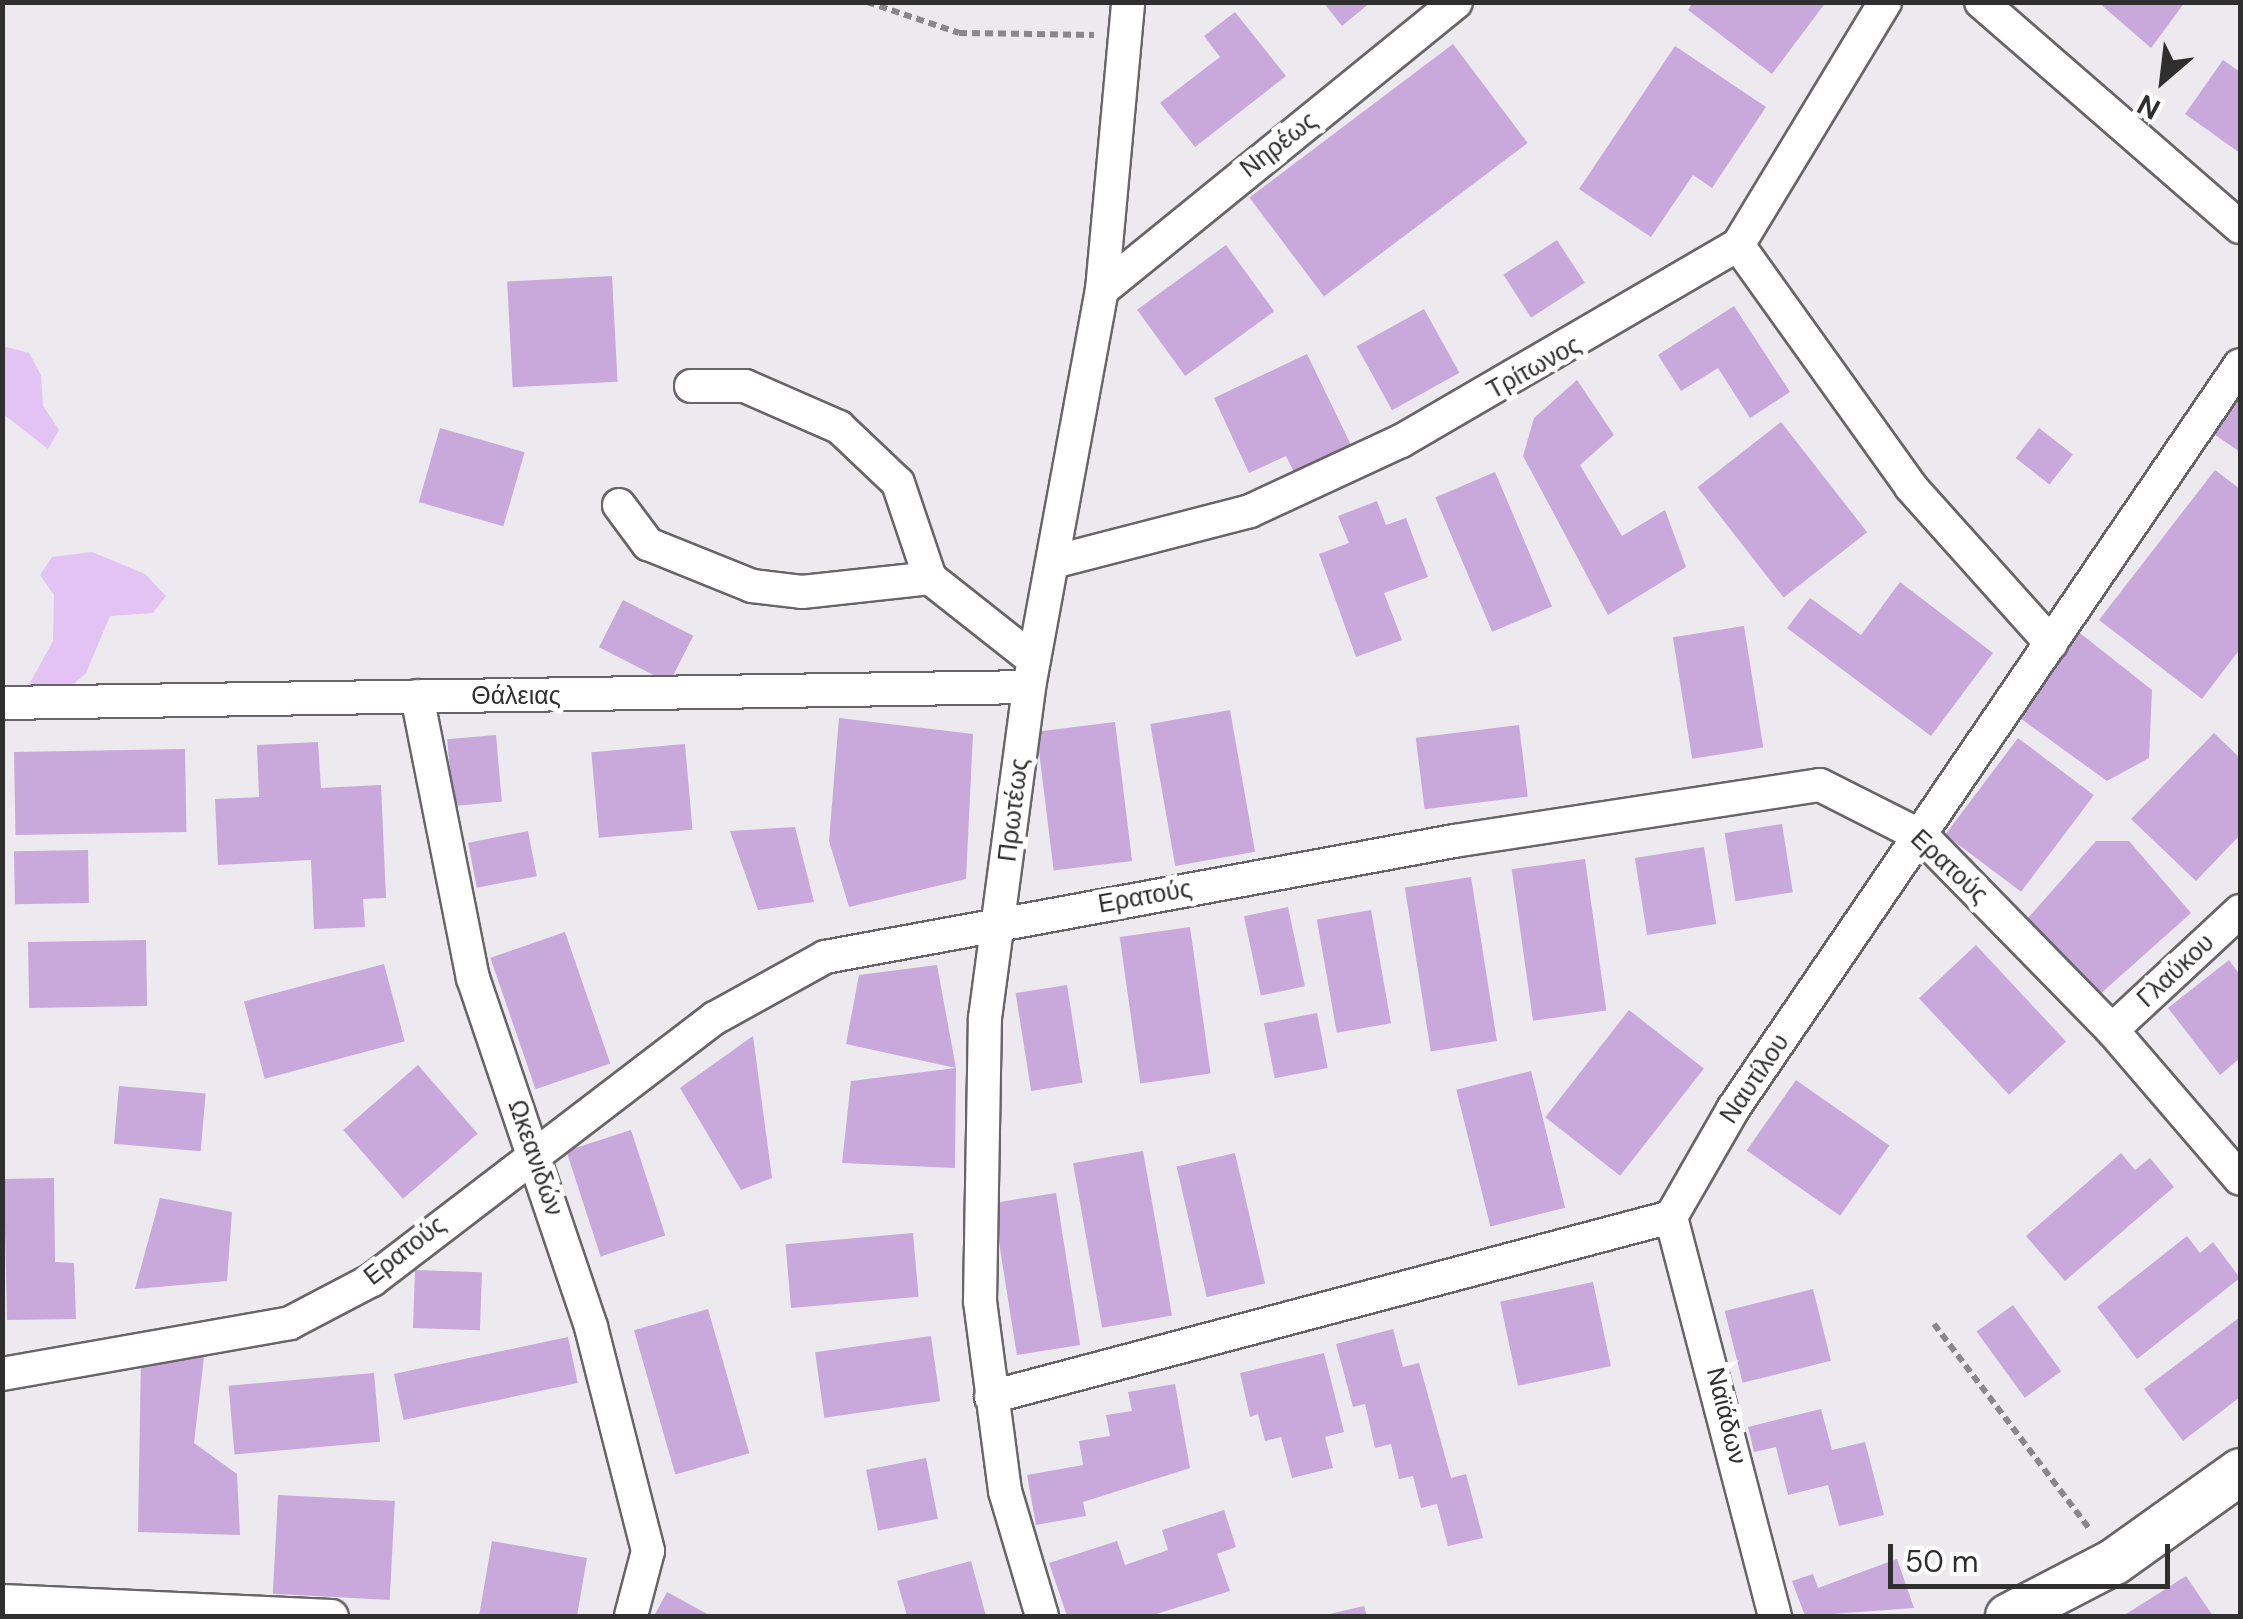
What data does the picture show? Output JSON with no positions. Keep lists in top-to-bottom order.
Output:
{
  "streets": {
    "street": [
      "Νηρέως",
      "Τρίτωνος",
      "Θάλειας",
      "Πρωτέως",
      "Ερατούς",
      "Γλαύκου",
      "Ναυτίλου",
      "Ωκεανιδών",
      "Ναϊάδων"
    ]
  },
  "crossings": [
    ["Νηρέως", "Πρωτέως"],
    ["Τρίτωνος", "Πρωτέως"],
    ["Θάλειας", "Πρωτέως"],
    ["Θάλειας", "Ωκεανιδών"],
    ["Πρωτέως", "Ερατούς"],
    ["Ερατούς", "Γλαύκου"],
    ["Ερατούς", "Ναυτίλου"],
    ["Ερατούς", "Ωκεανιδών"],
    ["Ναυτίλου", "Ναϊάδων"]
  ],
  "scale_bar": "50 m",
  "north": "bottom left"
}
